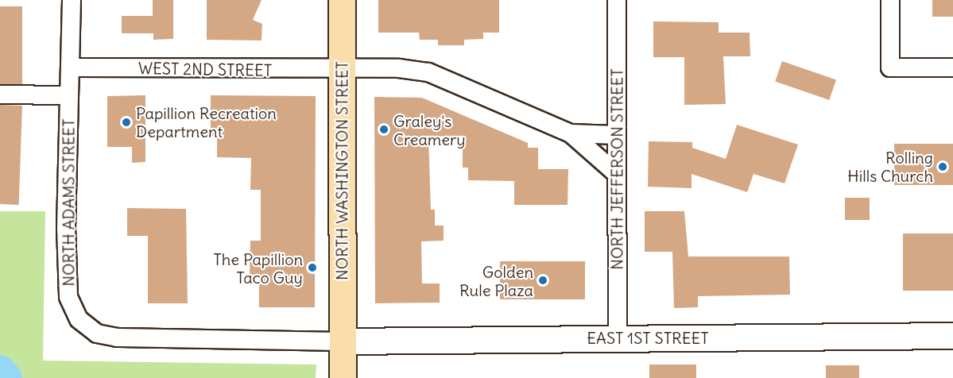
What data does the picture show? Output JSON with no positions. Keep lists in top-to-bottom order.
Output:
{
  "streets": {
    "main road": ["NORTH WASHINGTON STREET", "EAST 1ST STREET"],
    "street": ["WEST 2ND STREET", "NORTH JEFFERSON STREET", "NORTH ADAMS STREET"]
  },
  "crossings": [
    ["WEST 2ND STREET", "NORTH WASHINGTON STREET"],
    ["WEST 2ND STREET", "NORTH ADAMS STREET"],
    ["NORTH JEFFERSON STREET", "EAST 1ST STREET"],
    ["NORTH WASHINGTON STREET", "NORTH ADAMS STREET"],
    ["NORTH WASHINGTON STREET", "EAST 1ST STREET"],
    ["NORTH ADAMS STREET", "EAST 1ST STREET"]
  ],
  "places": [
    "Papillion Recreation Department",
    "Graley's Creamery",
    "Rolling Hills Church",
    "The Papillion Taco Guy",
    "Golden Rule Plaza"
  ]
}
